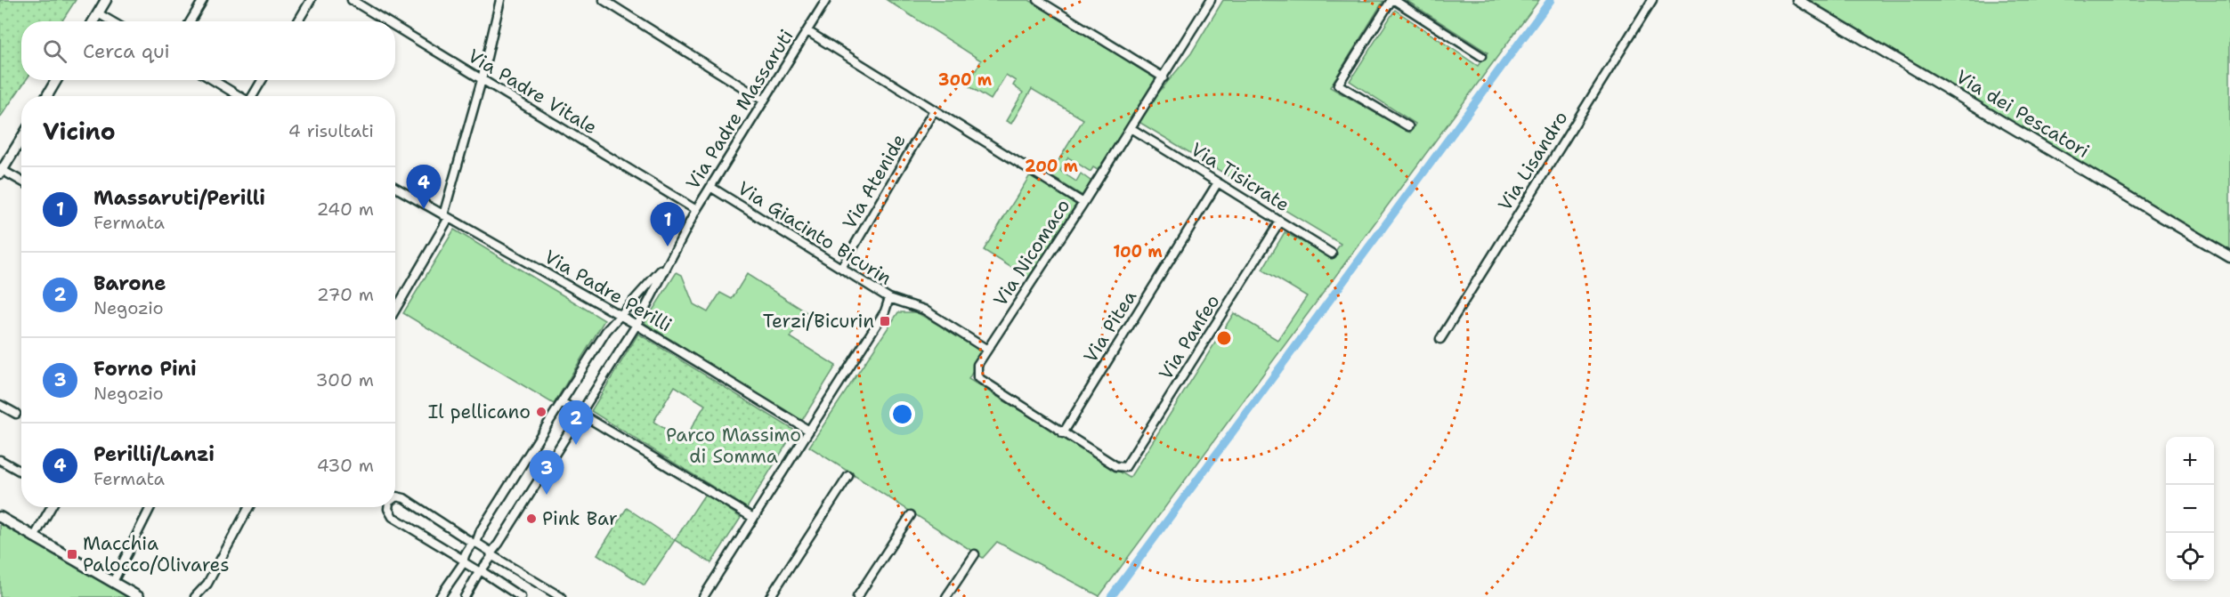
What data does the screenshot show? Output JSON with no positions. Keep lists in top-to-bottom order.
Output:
{
  "streets": {
    "street": [
      "Via Padre Vitale",
      "Via Padre Massaruti",
      "Via dei Pescatori",
      "Via Lisandro",
      "Via Tisicrate",
      "Via Atenide",
      "Via Giacinto Bicurin",
      "Via Nicomaco",
      "Via Padre Perilli",
      "Via Pitea",
      "Via Panfeo"
    ]
  },
  "crossings": [
    ["Via Padre Vitale", "Via Padre Massaruti"],
    ["Via Padre Massaruti", "Via Giacinto Bicurin"],
    ["Via Padre Massaruti", "Via Padre Perilli"],
    ["Via Tisicrate", "Via Nicomaco"],
    ["Via Tisicrate", "Via Pitea"],
    ["Via Tisicrate", "Via Panfeo"],
    ["Via Atenide", "Via Giacinto Bicurin"],
    ["Via Giacinto Bicurin", "Via Nicomaco"],
    ["Via Nicomaco", "Via Pitea"],
    ["Via Nicomaco", "Via Panfeo"]
  ],
  "parks": ["Parco Massimo di Somma"],
  "places": {
    "transit": ["Terzi/Bicurin", "Macchia Palocco/Olivares"],
    "other": ["Il pellicano", "Pink Bar"]
  },
  "page": {
    "search": "Cerca qui",
    "heading": ["Vicino", "4 risultati"],
    "pins": [
      "4",
      "1",
      "2",
      "3"
    ],
    "list": [
      {
        "mark": "1",
        "name": "Massaruti/Perilli",
        "note": "Fermata",
        "value": "240 m"
      },
      {
        "mark": "2",
        "name": "Barone",
        "note": "Negozio",
        "value": "270 m"
      },
      {
        "mark": "3",
        "name": "Forno Pini",
        "note": "Negozio",
        "value": "300 m"
      },
      {
        "mark": "4",
        "name": "Perilli/Lanzi",
        "note": "Fermata",
        "value": "430 m"
      }
    ],
    "map_buttons": ["+", "−"]
  },
  "rings": ["300 m", "200 m", "100 m"]
}
